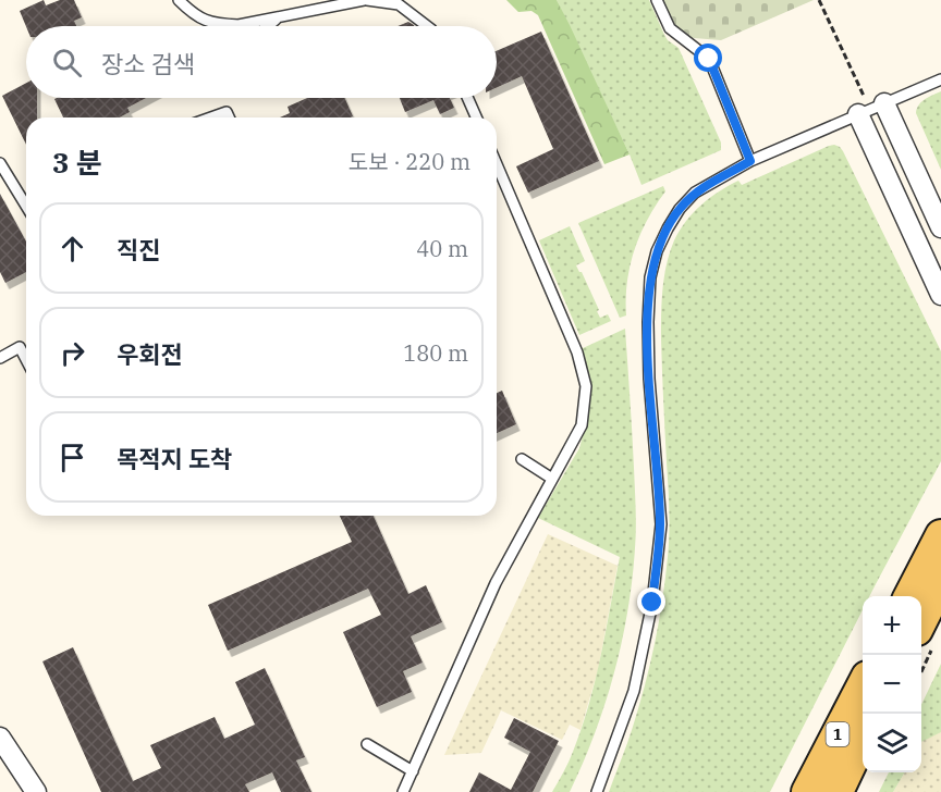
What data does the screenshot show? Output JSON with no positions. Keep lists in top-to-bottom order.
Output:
{
  "streets": {
    "main road": ["1"]
  },
  "page": {
    "search": "장소 검색",
    "heading": ["3 분", "도보 · 220 m"],
    "list": [
      ["직진", "40 m"],
      ["우회전", "180 m"],
      "목적지 도착"
    ],
    "map_buttons": ["+", "−"]
  }
}
